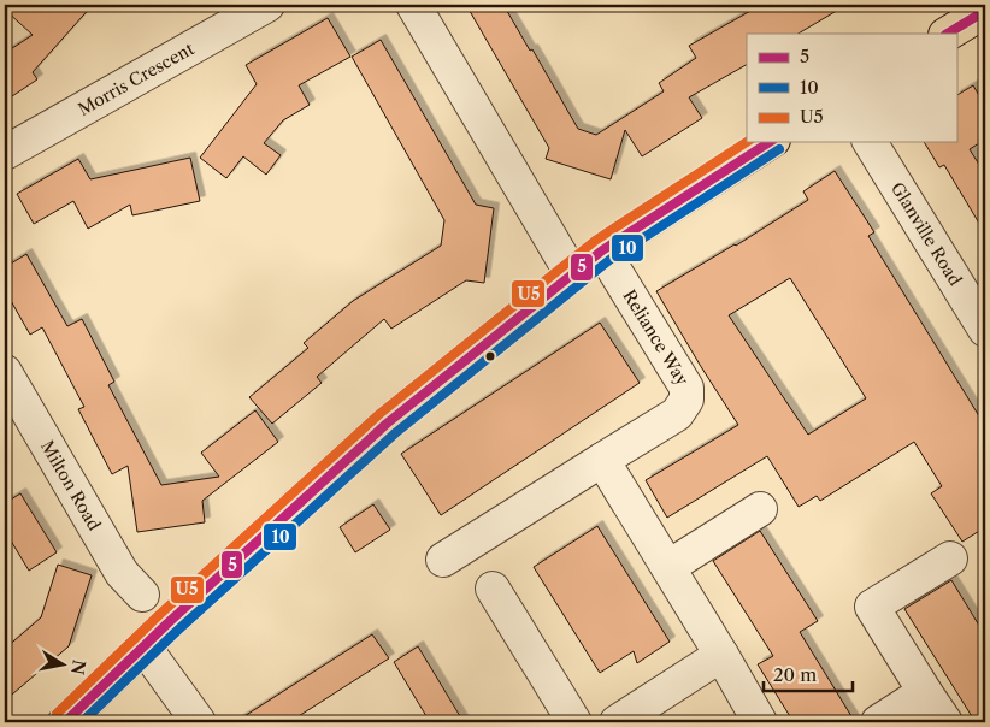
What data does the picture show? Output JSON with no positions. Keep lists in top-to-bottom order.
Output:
{
  "streets": {
    "street": [
      "Morris Crescent",
      "Glanville Road",
      "Reliance Way",
      "Milton Road"
    ]
  },
  "lines": ["transit line 5", "transit line U5", "transit line 10"],
  "legend": ["5", "10", "U5"],
  "scale_bar": "20 m",
  "north": "right"
}
